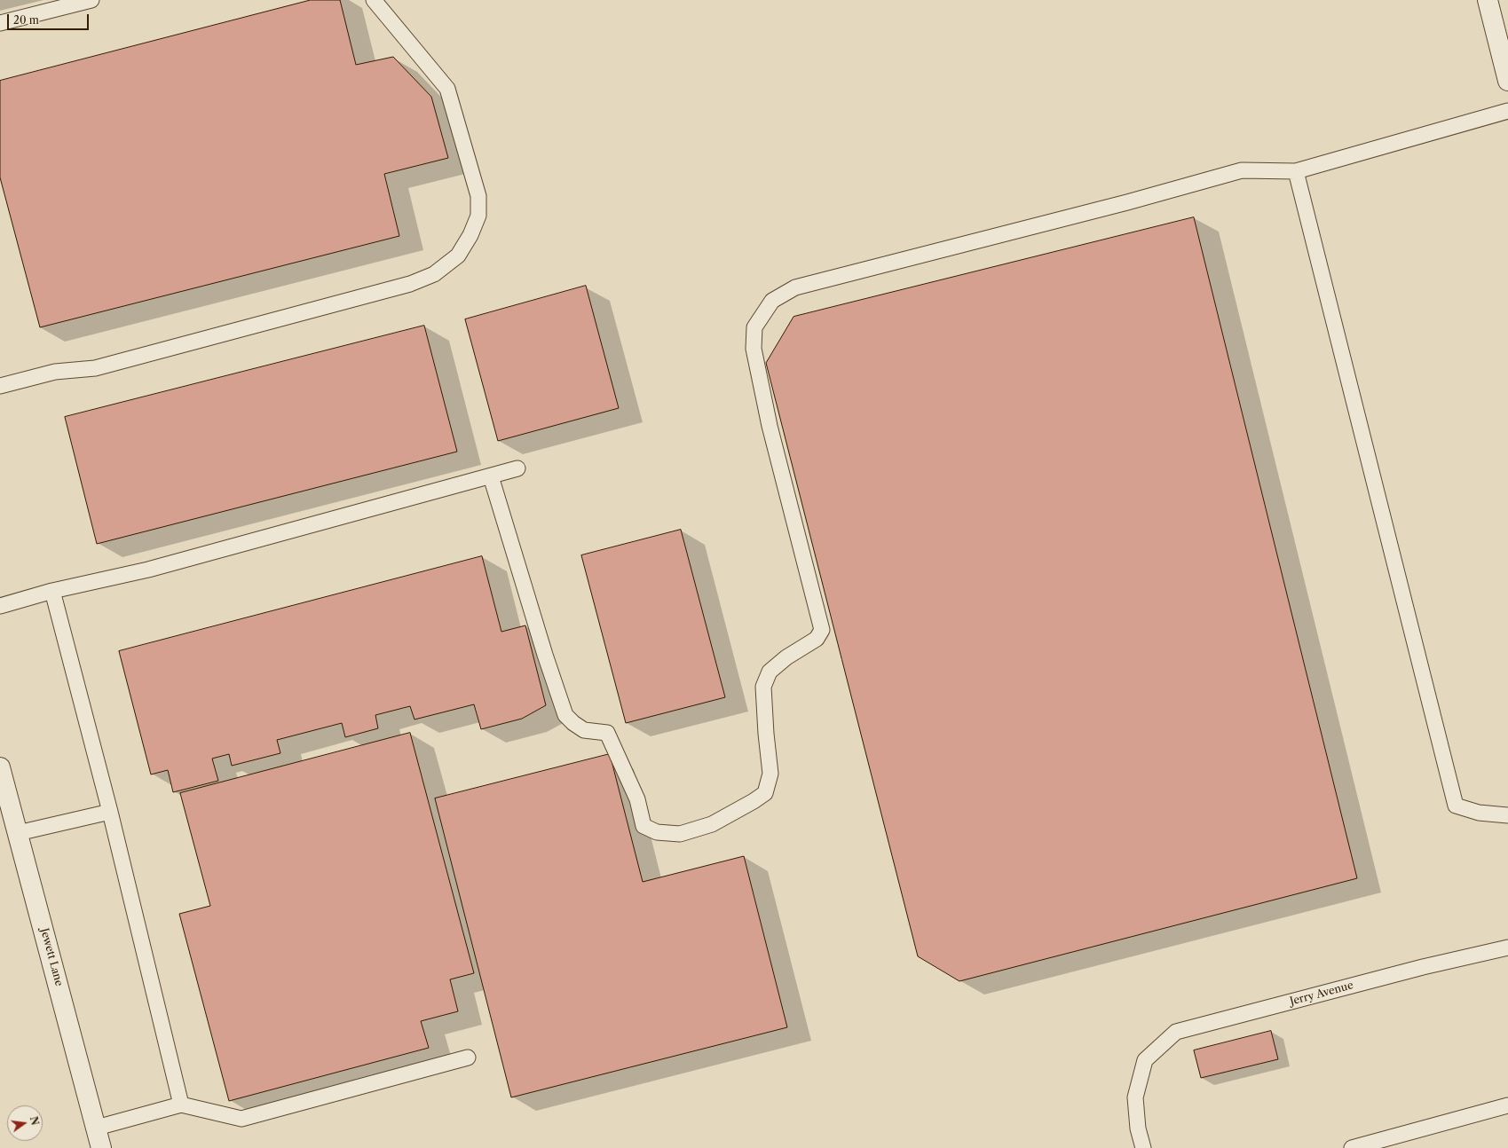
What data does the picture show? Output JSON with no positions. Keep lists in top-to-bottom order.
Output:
{
  "streets": {
    "street": ["Jewett Lane"],
    "lane": ["Jerry Avenue"]
  },
  "scale_bar": "20 m",
  "north": "right"
}
